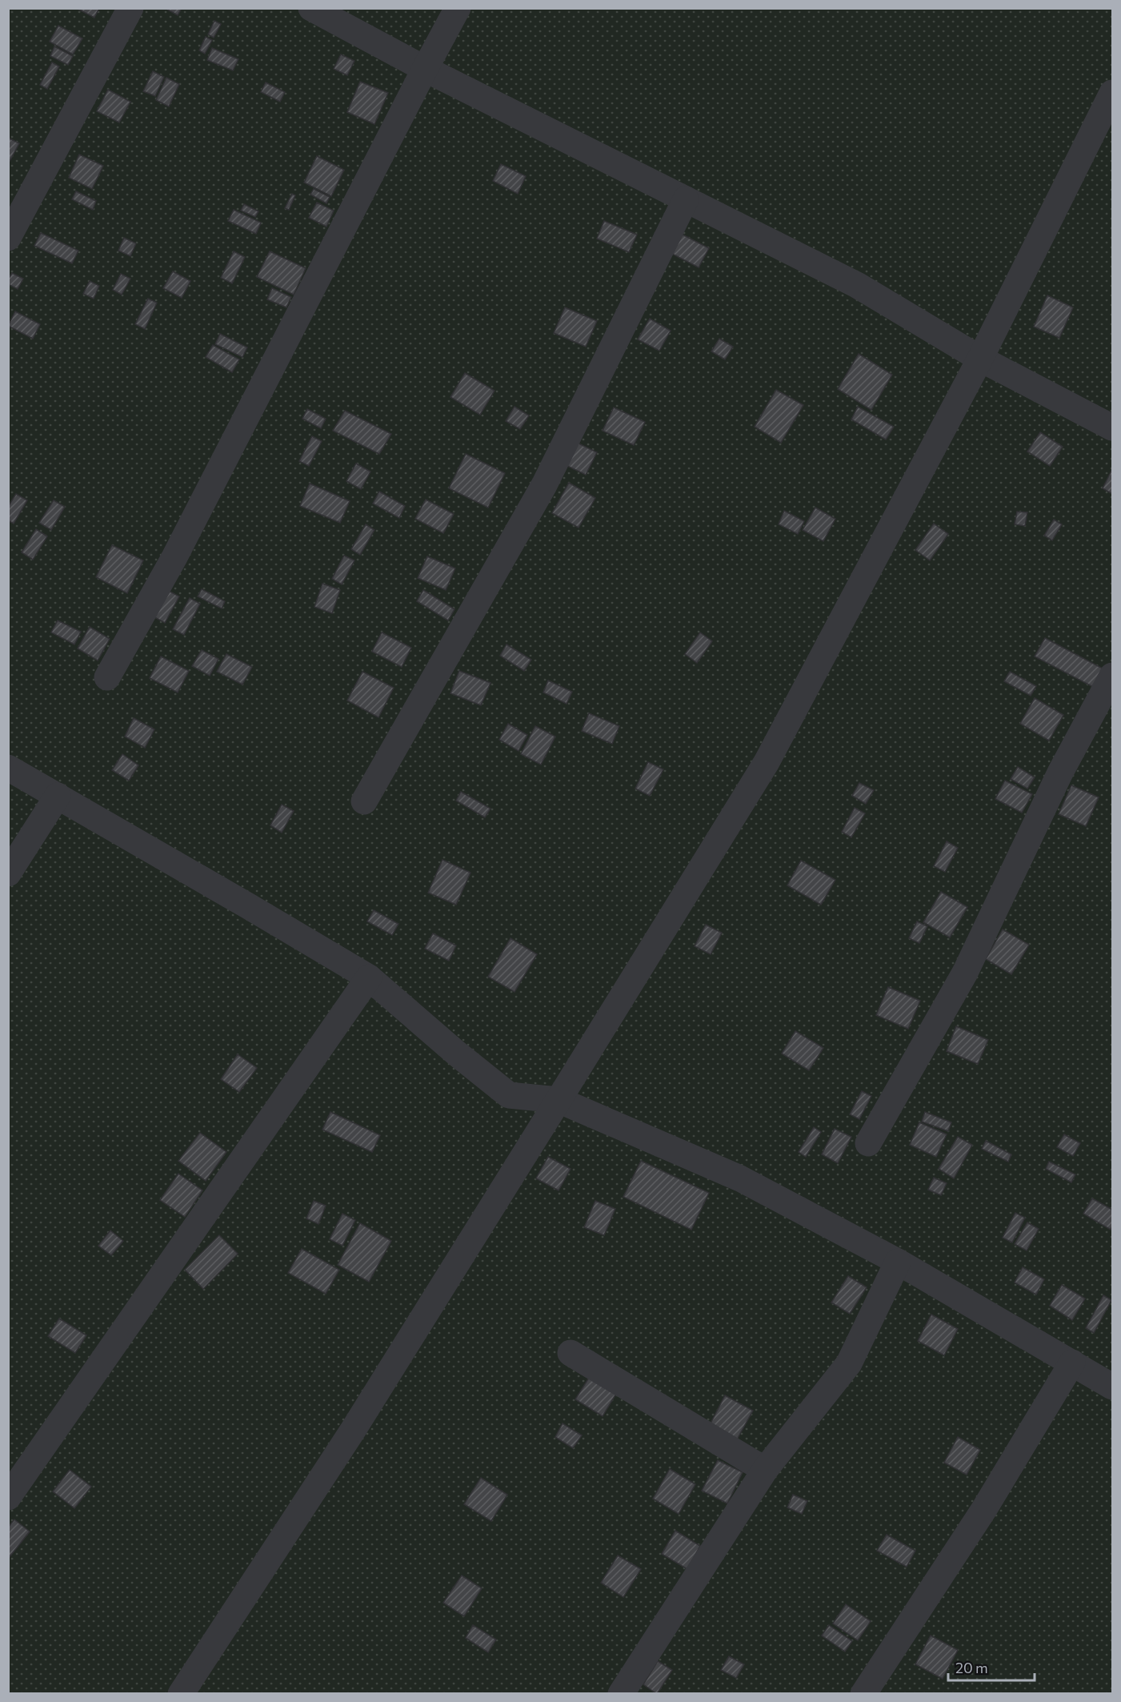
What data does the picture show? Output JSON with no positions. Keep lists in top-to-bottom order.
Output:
{
  "scale_bar": "20 m"
}
